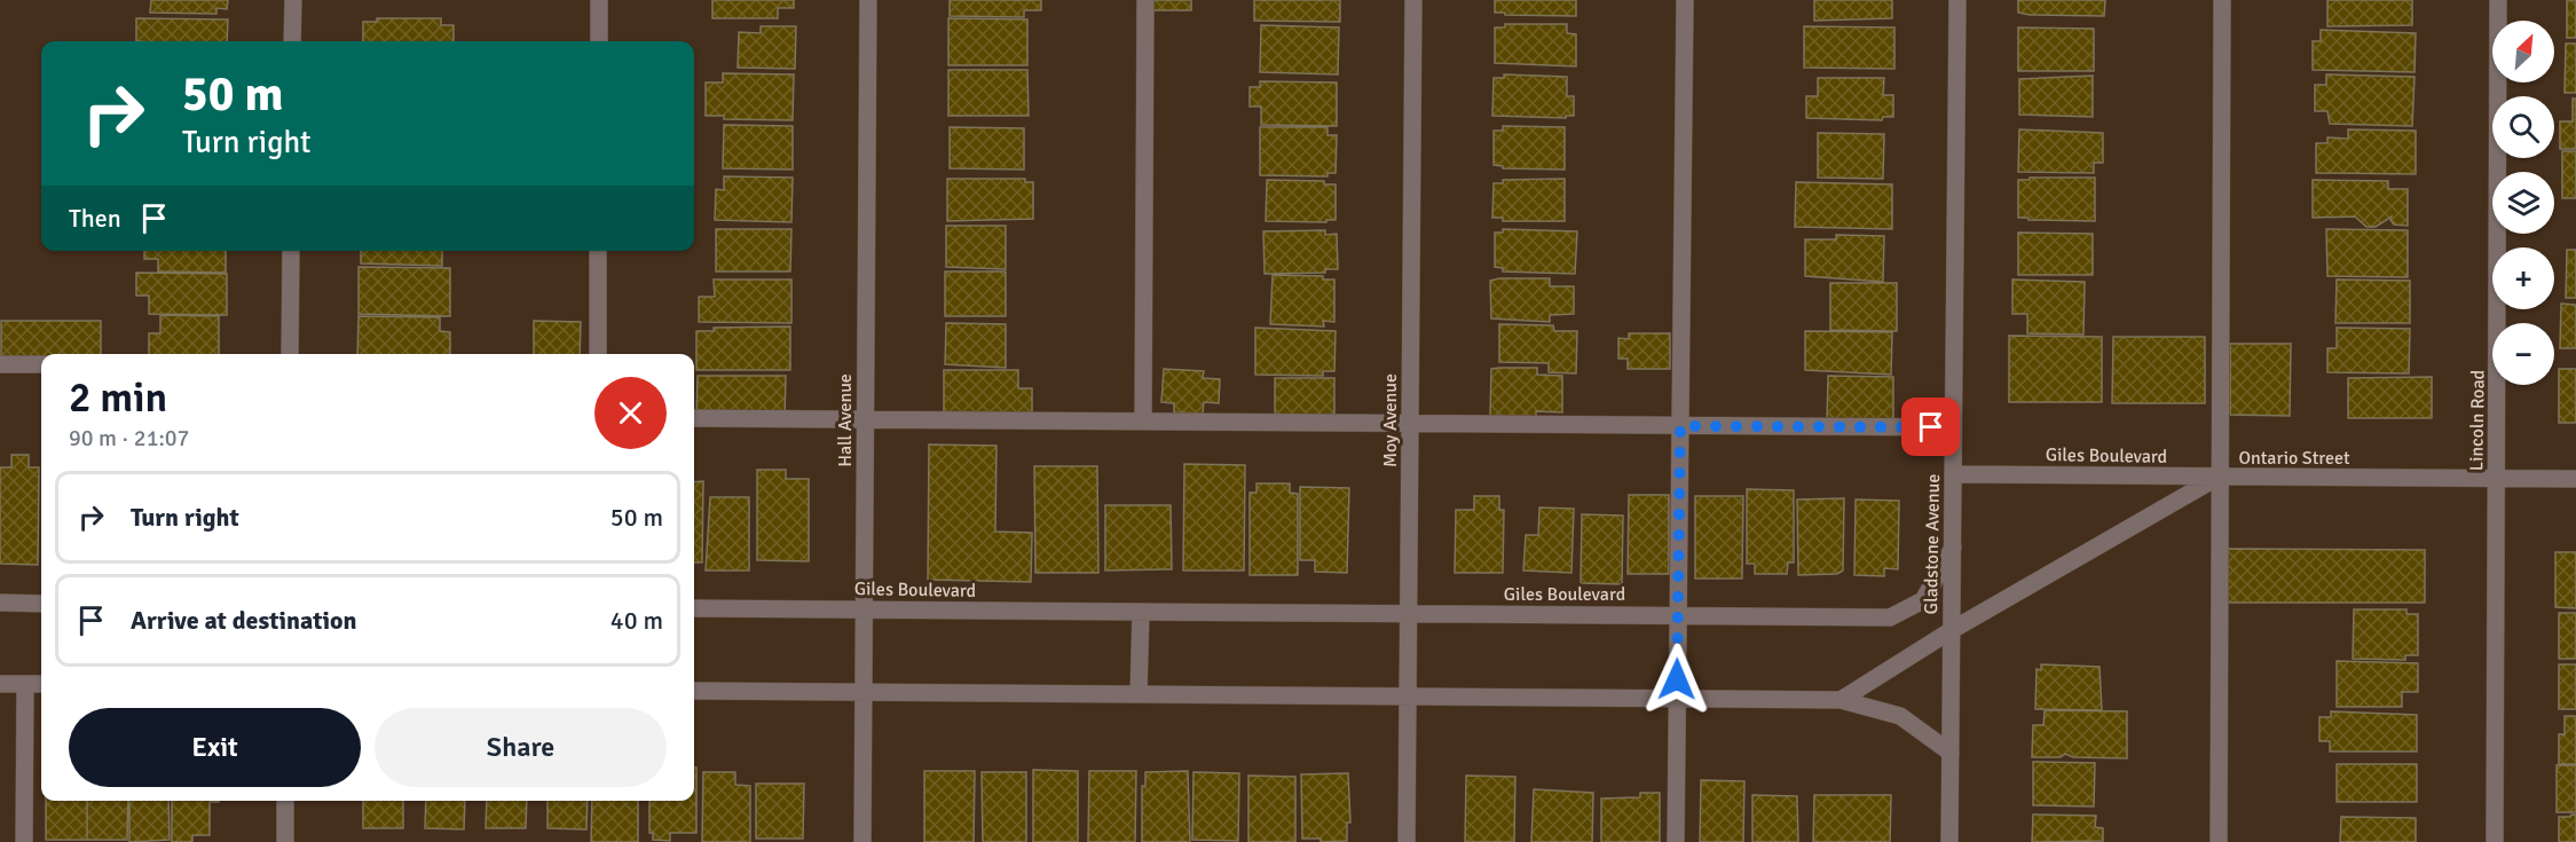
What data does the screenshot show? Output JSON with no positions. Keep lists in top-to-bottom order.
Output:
{
  "streets": {
    "street": [
      "Hall Avenue",
      "Moy Avenue",
      "Lincoln Road",
      "Giles Boulevard",
      "Ontario Street",
      "Gladstone Avenue"
    ]
  },
  "crossings": [
    ["Hall Avenue", "Giles Boulevard"],
    ["Moy Avenue", "Giles Boulevard"],
    ["Lincoln Road", "Ontario Street"],
    ["Giles Boulevard", "Ontario Street"],
    ["Giles Boulevard", "Gladstone Avenue"],
    ["Ontario Street", "Gladstone Avenue"]
  ],
  "north": "top right",
  "page": {
    "map_buttons": ["+", "−"],
    "turn": ["50 m", "Turn right"],
    "then": "Then",
    "heading": ["2 min", "90 m · 21:07"],
    "list": [
      {
        "name": "Turn right",
        "value": "50 m"
      },
      {
        "name": "Arrive at destination",
        "value": "40 m"
      }
    ],
    "buttons": ["Exit", "Share"]
  }
}
